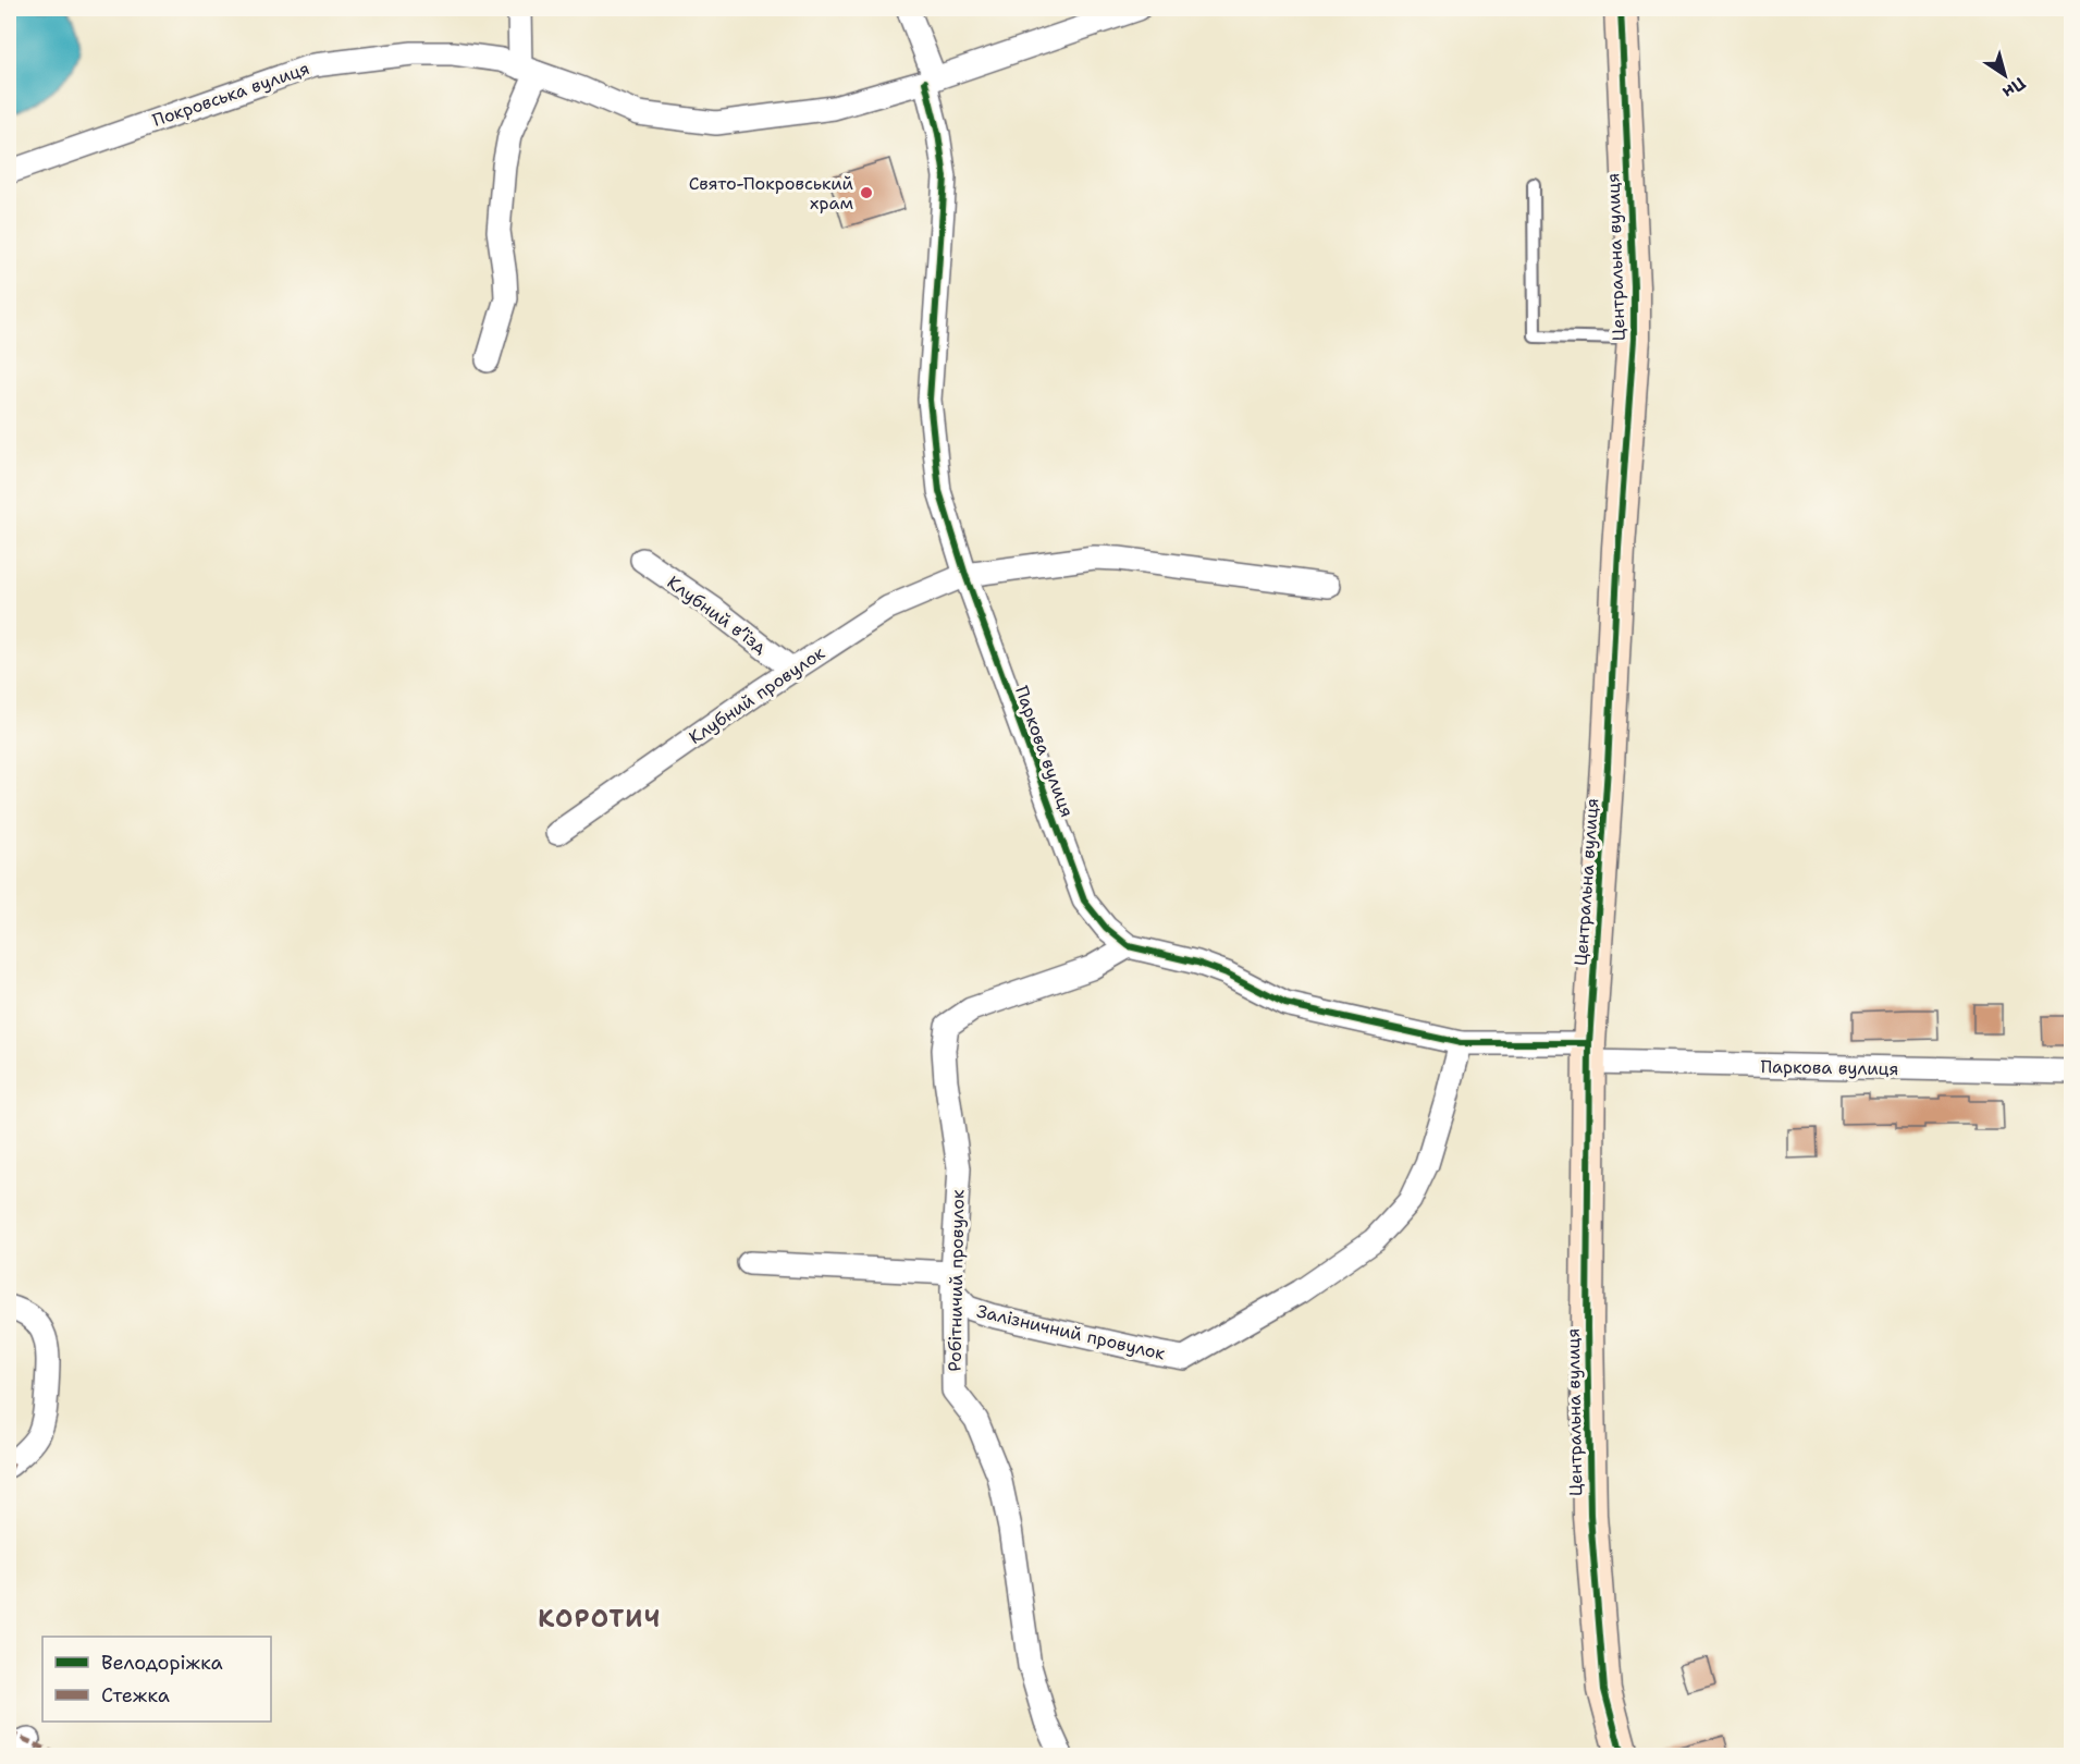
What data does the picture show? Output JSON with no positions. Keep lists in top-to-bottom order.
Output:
{
  "streets": {
    "street": [
      "Покровська вулиця",
      "Центральна вулиця",
      "Клубний в’їзд",
      "Клубний провулок",
      "Паркова вулиця",
      "Робітничий провулок",
      "Залізничний провулок"
    ]
  },
  "crossings": [
    ["Покровська вулиця", "Паркова вулиця"],
    ["Центральна вулиця", "Паркова вулиця"],
    ["Клубний в’їзд", "Клубний провулок"],
    ["Клубний провулок", "Паркова вулиця"],
    ["Паркова вулиця", "Робітничий провулок"],
    ["Паркова вулиця", "Залізничний провулок"],
    ["Робітничий провулок", "Залізничний провулок"]
  ],
  "districts": ["КОРОТИЧ"],
  "places": ["Свято-Покровський храм"],
  "legend": ["Велодоріжка", "Стежка"],
  "north": "bottom right"
}
